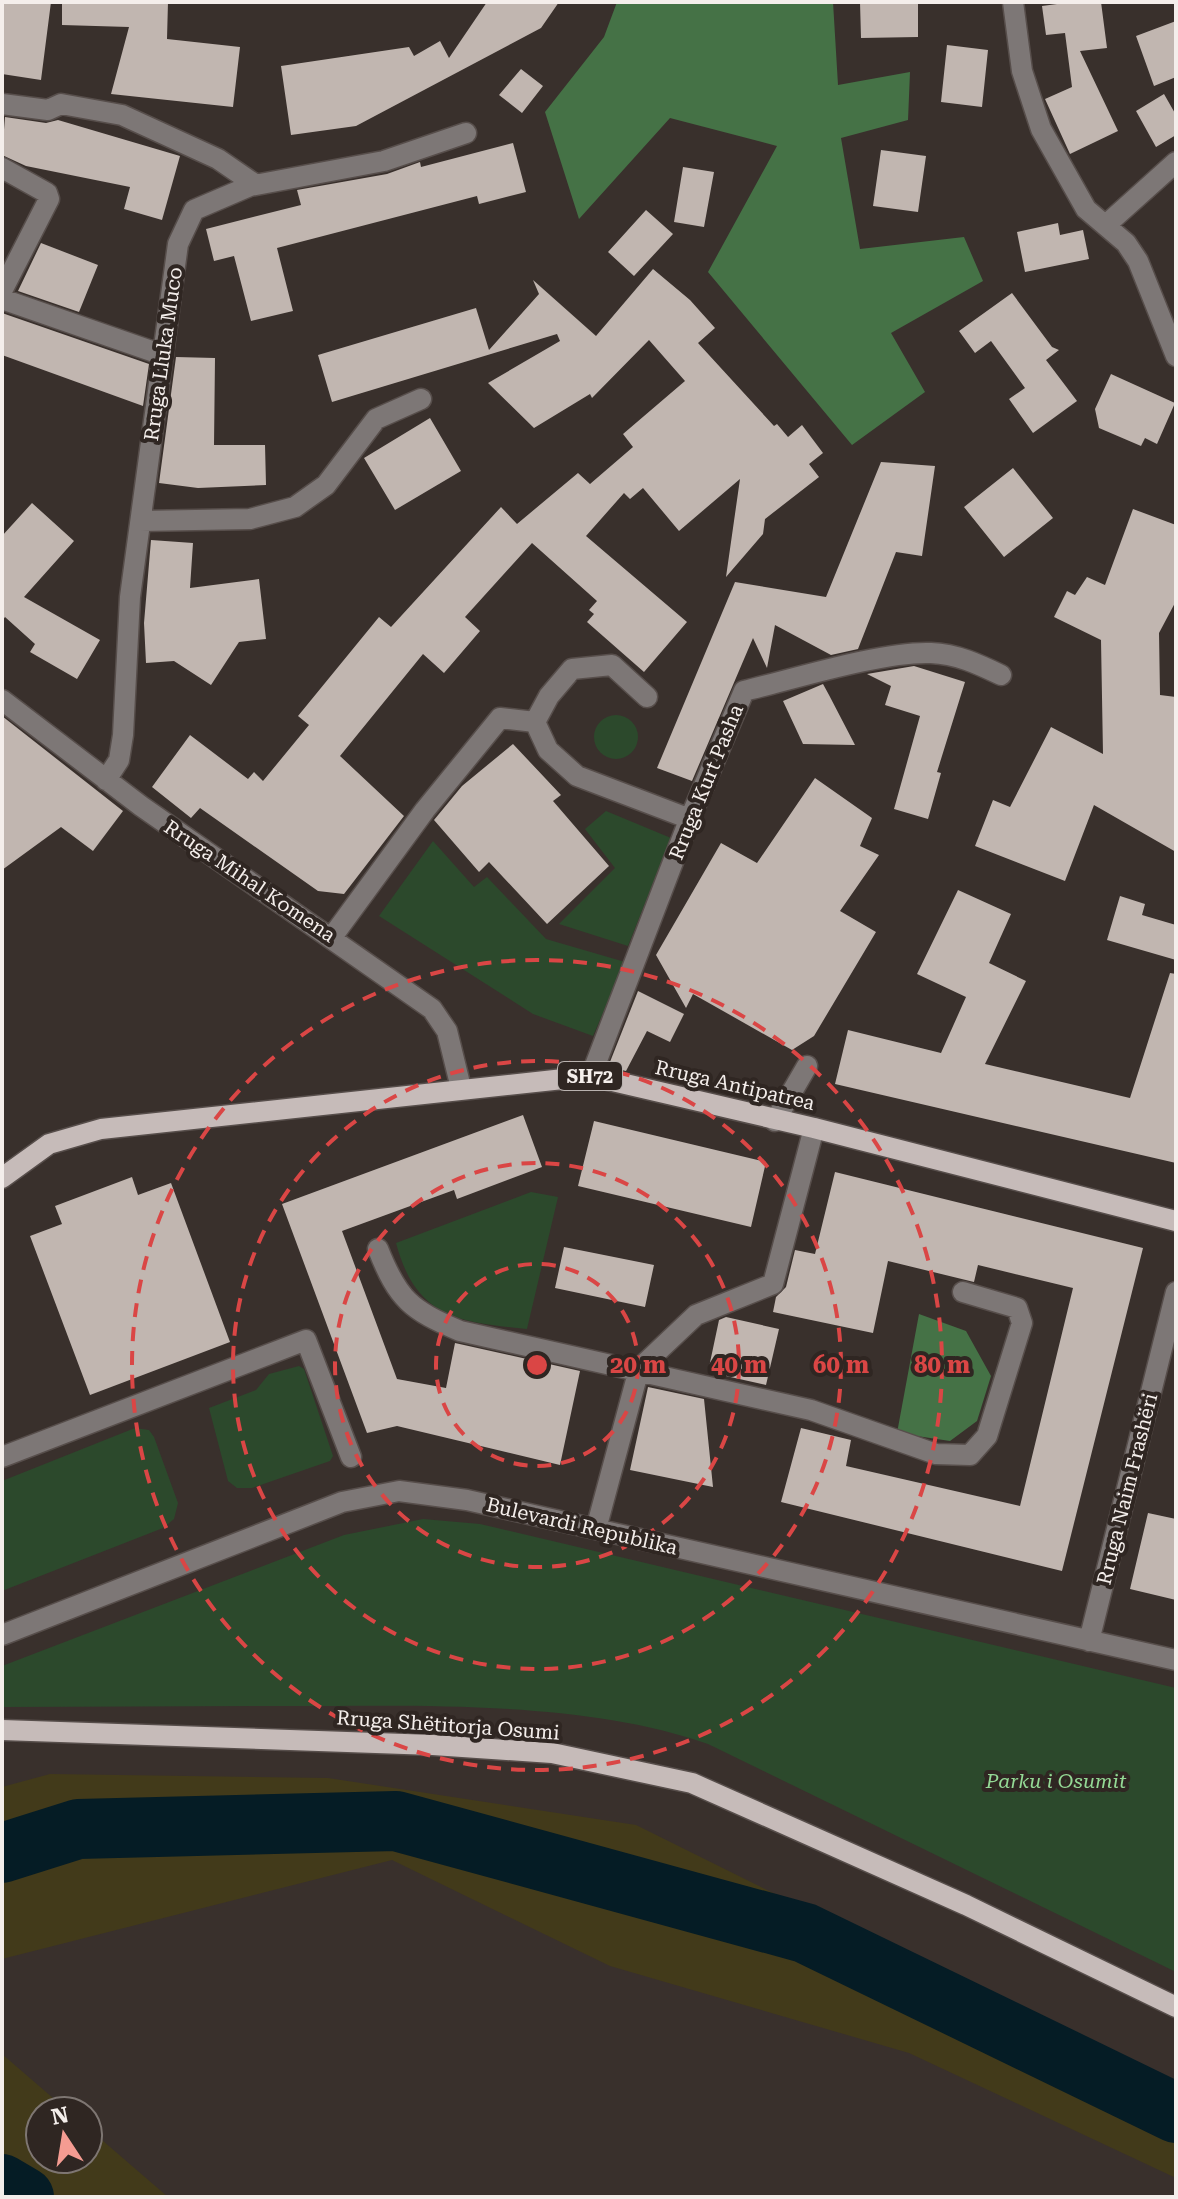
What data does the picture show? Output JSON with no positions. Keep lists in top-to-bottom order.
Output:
{
  "streets": {
    "main road": ["SH72", "Rruga Antipatrea", "Rruga Shëtitorja Osumi"],
    "street": [
      "Rruga Lluka Muco",
      "Rruga Kurt Pasha",
      "Rruga Mihal Komena",
      "Rruga Naim Frashëri",
      "Bulevardi Republika"
    ]
  },
  "crossings": [
    ["Rruga Lluka Muco", "Rruga Mihal Komena"],
    ["Rruga Kurt Pasha", "Rruga Antipatrea"],
    ["Rruga Mihal Komena", "Rruga Antipatrea"],
    ["Rruga Naim Frashëri", "Bulevardi Republika"]
  ],
  "parks": ["Parku i Osumit"],
  "north": "top",
  "rings": [
    "20 m",
    "40 m",
    "60 m",
    "80 m"
  ]
}
